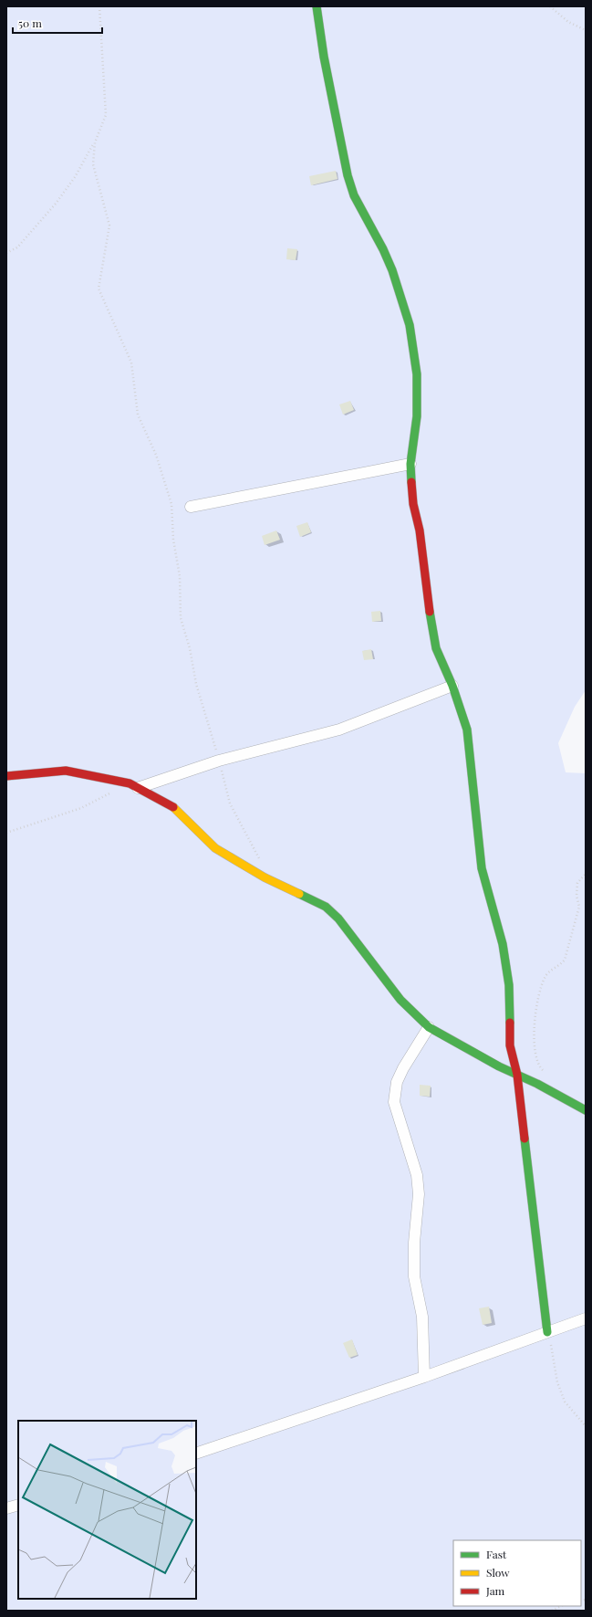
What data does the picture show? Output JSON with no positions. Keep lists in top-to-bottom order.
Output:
{
  "legend": ["Fast", "Slow", "Jam"],
  "scale_bar": "50 m"
}
